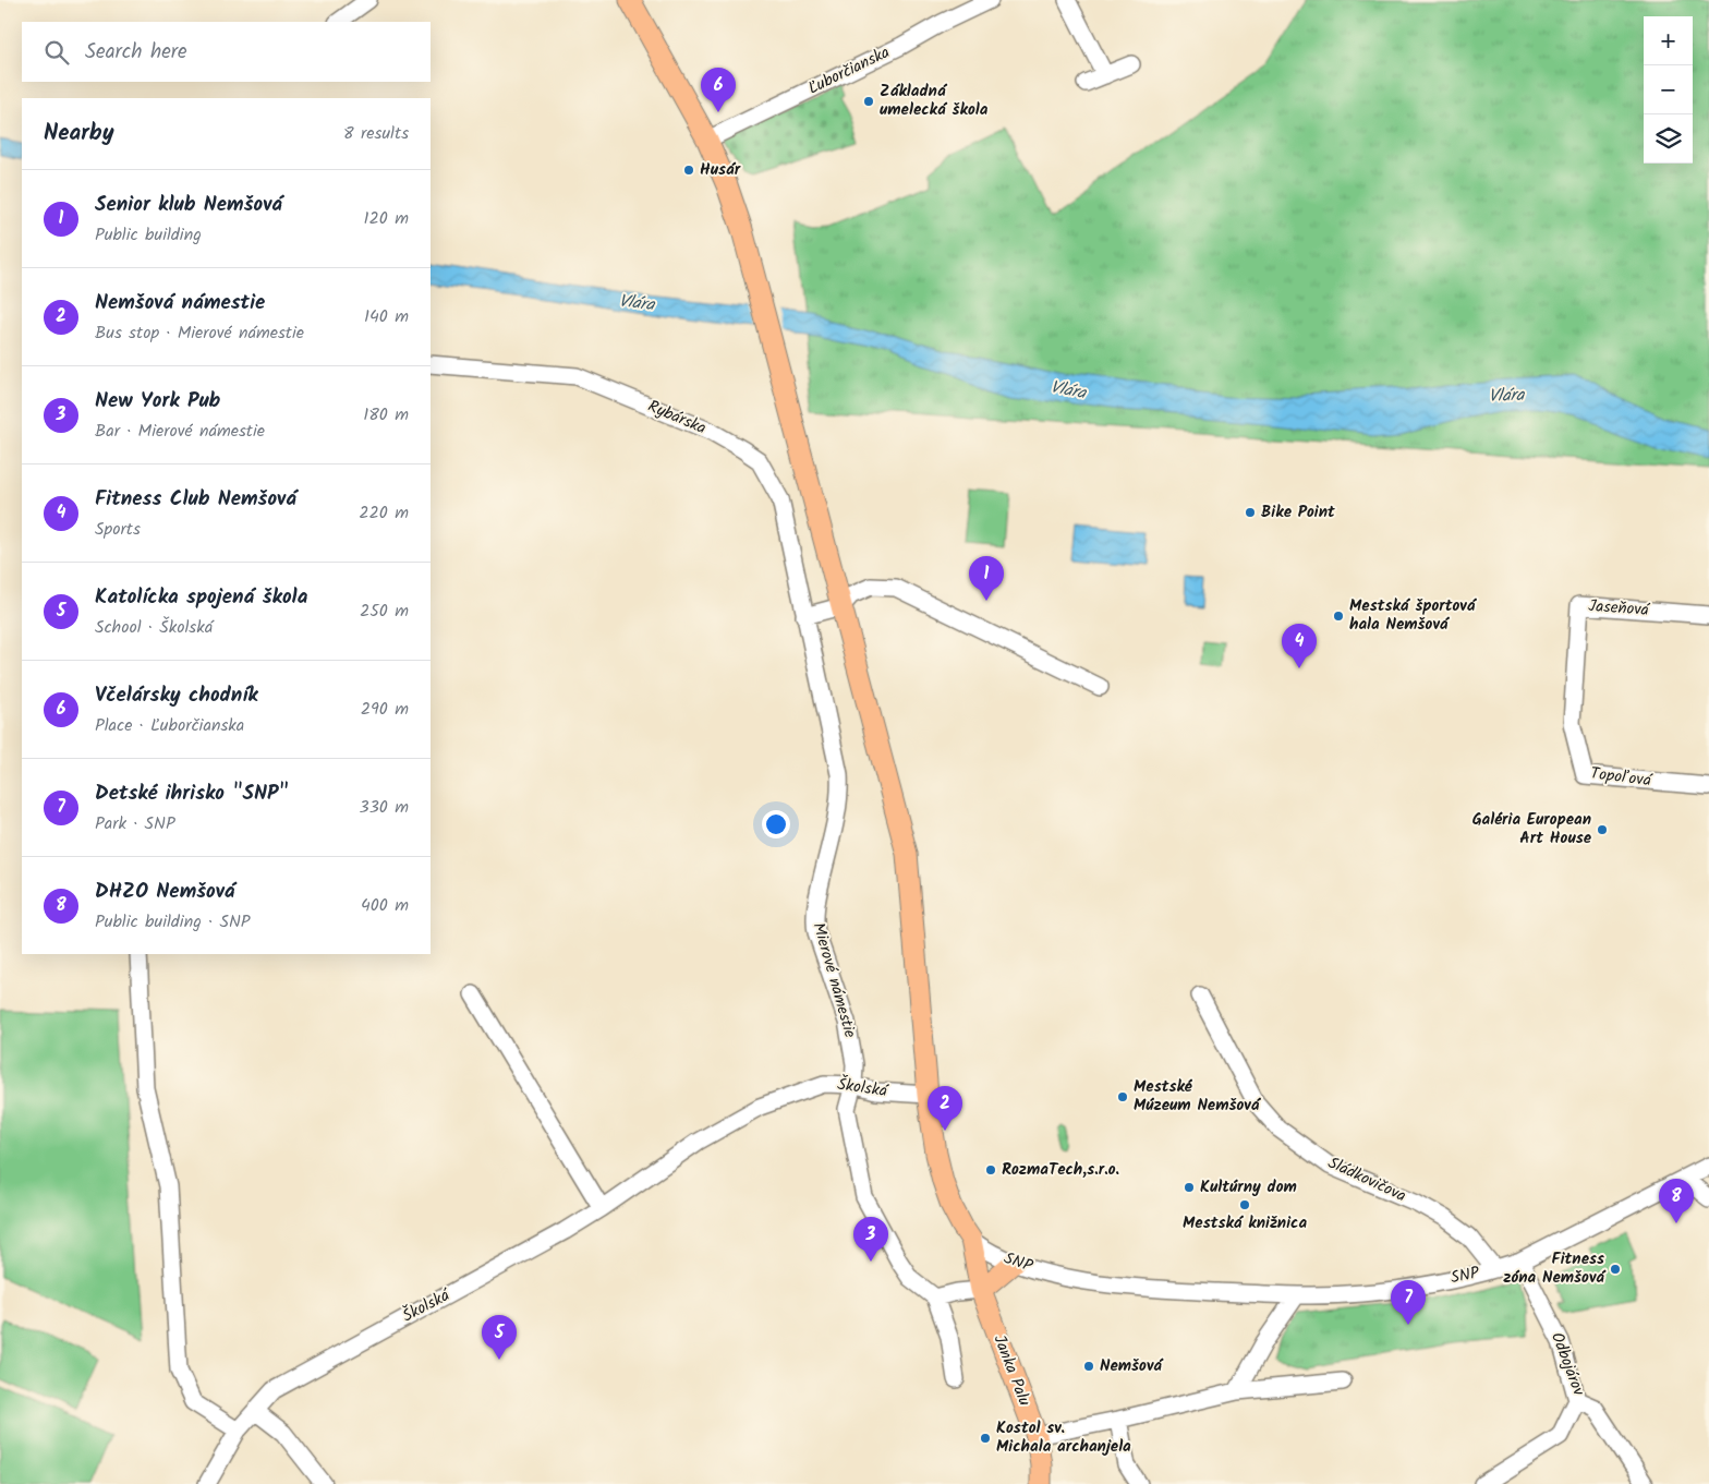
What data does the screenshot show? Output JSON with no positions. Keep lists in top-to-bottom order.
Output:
{
  "streets": {
    "main road": ["Janka Palu"],
    "street": [
      "Ľuborčianska",
      "Rybárska",
      "Jaseňová",
      "Topoľová",
      "Mierové námestie",
      "Školská",
      "Sládkovičova",
      "SNP",
      "Odbojárov"
    ]
  },
  "crossings": [
    ["Rybárska", "Mierové námestie"],
    ["Jaseňová", "Topoľová"],
    ["Mierové námestie", "Školská"],
    ["Sládkovičova", "SNP"],
    ["SNP", "Odbojárov"]
  ],
  "water": ["Vlára"],
  "places": [
    "Základná umelecká škola",
    "Husár",
    "Bike Point",
    "Mestská športová hala Nemšová",
    "Galéria European Art House",
    "Mestské Múzeum Nemšová",
    "RozmaTech,s.r.o.",
    "Kultúrny dom",
    "Mestská knižnica",
    "Fitness zóna Nemšová",
    "Nemšová",
    "Kostol sv. Michala archanjela"
  ],
  "page": {
    "map_buttons": ["+", "−"],
    "search": "Search here",
    "pins": [
      "6",
      "1",
      "4",
      "2",
      "8",
      "3",
      "7",
      "5"
    ],
    "heading": ["Nearby", "8 results"],
    "list": [
      {
        "mark": "1",
        "name": "Senior klub Nemšová",
        "note": "Public building",
        "value": "120 m"
      },
      {
        "mark": "2",
        "name": "Nemšová námestie",
        "note": "Bus stop · Mierové námestie",
        "value": "140 m"
      },
      {
        "mark": "3",
        "name": "New York Pub",
        "note": "Bar · Mierové námestie",
        "value": "180 m"
      },
      {
        "mark": "4",
        "name": "Fitness Club Nemšová",
        "note": "Sports",
        "value": "220 m"
      },
      {
        "mark": "5",
        "name": "Katolícka spojená škola",
        "note": "School · Školská",
        "value": "250 m"
      },
      {
        "mark": "6",
        "name": "Včelársky chodník",
        "note": "Place · Ľuborčianska",
        "value": "290 m"
      },
      {
        "mark": "7",
        "name": "Detské ihrisko \"SNP\"",
        "note": "Park · SNP",
        "value": "330 m"
      },
      {
        "mark": "8",
        "name": "DHZO Nemšová",
        "note": "Public building · SNP",
        "value": "400 m"
      }
    ]
  }
}
